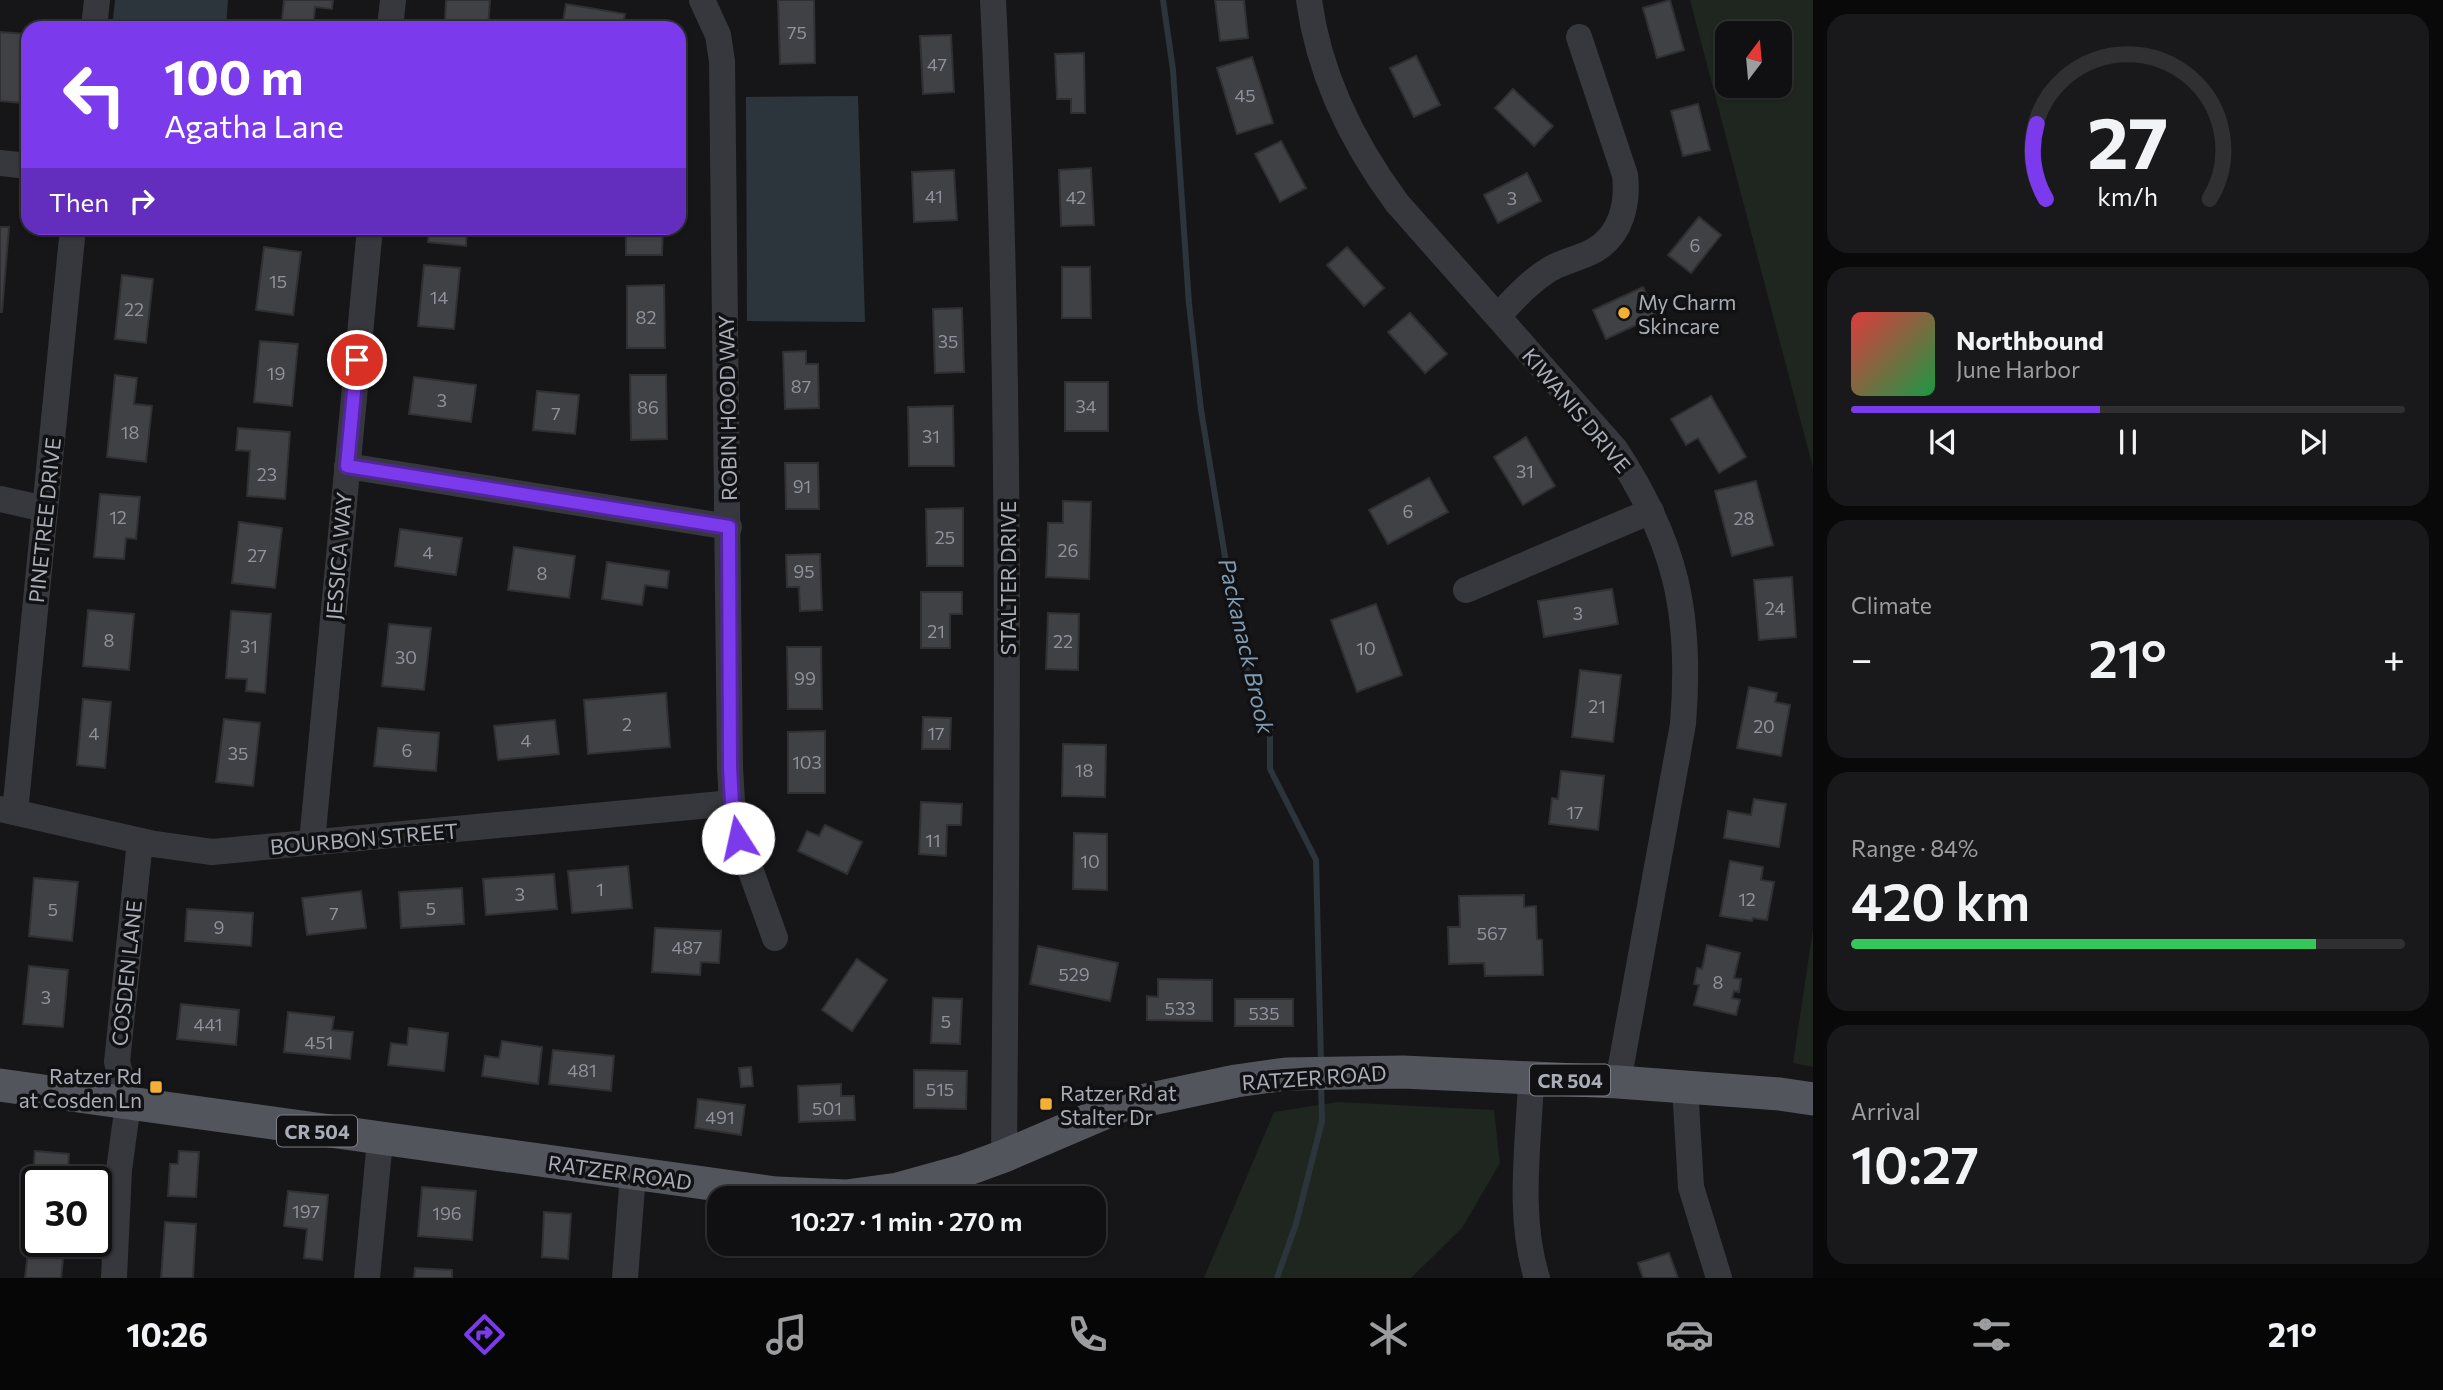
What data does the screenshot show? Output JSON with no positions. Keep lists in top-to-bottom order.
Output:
{
  "streets": {
    "main road": ["RATZER ROAD", "CR 504"],
    "street": [
      "ROBIN HOOD WAY",
      "KIWANIS DRIVE",
      "PINETREE DRIVE",
      "JESSICA WAY",
      "STALTER DRIVE",
      "BOURBON STREET",
      "COSDEN LANE"
    ]
  },
  "crossings": [
    ["ROBIN HOOD WAY", "BOURBON STREET"],
    ["KIWANIS DRIVE", "RATZER ROAD"],
    ["PINETREE DRIVE", "BOURBON STREET"],
    ["JESSICA WAY", "BOURBON STREET"],
    ["STALTER DRIVE", "RATZER ROAD"],
    ["BOURBON STREET", "COSDEN LANE"],
    ["COSDEN LANE", "RATZER ROAD"]
  ],
  "water": ["Packanack Brook"],
  "places": {
    "other": ["My Charm Skincare"],
    "transit": ["Ratzer Rd at Cosden Ln", "Ratzer Rd at Stalter Dr"]
  },
  "house_numbers": [
    "75",
    "47",
    "45",
    "41",
    "42",
    "3",
    "6",
    "15",
    "14",
    "22",
    "82",
    "35",
    "19",
    "87",
    "3",
    "34",
    "86",
    "7",
    "18",
    "31",
    "31",
    "23",
    "91",
    "6",
    "12",
    "28",
    "25",
    "26",
    "4",
    "27",
    "95",
    "8",
    "24",
    "3",
    "21",
    "8",
    "22",
    "31",
    "10",
    "30",
    "99",
    "21",
    "2",
    "20",
    "4",
    "17",
    "4",
    "6",
    "35",
    "103",
    "18",
    "17",
    "11",
    "10",
    "1",
    "3",
    "12",
    "5",
    "5",
    "7",
    "9",
    "567",
    "487",
    "529",
    "8",
    "3",
    "533",
    "535",
    "5",
    "441",
    "451",
    "481",
    "515",
    "501",
    "491",
    "197",
    "196"
  ],
  "north": "top",
  "page": {
    "turn": ["100 m", "Agatha Lane"],
    "then": "Then",
    "song": ["Northbound", "June Harbor"],
    "tile": [
      "Climate",
      ["Range · 84%", "420 km"],
      ["Arrival", "10:27"]
    ],
    "heat": ["−", "21°", "+"],
    "limit": "30",
    "trip": "10:27 · 1 min · 270 m",
    "tabs": ["10:26", "21°"],
    "gauge": ["27", "km/h"]
  }
}
